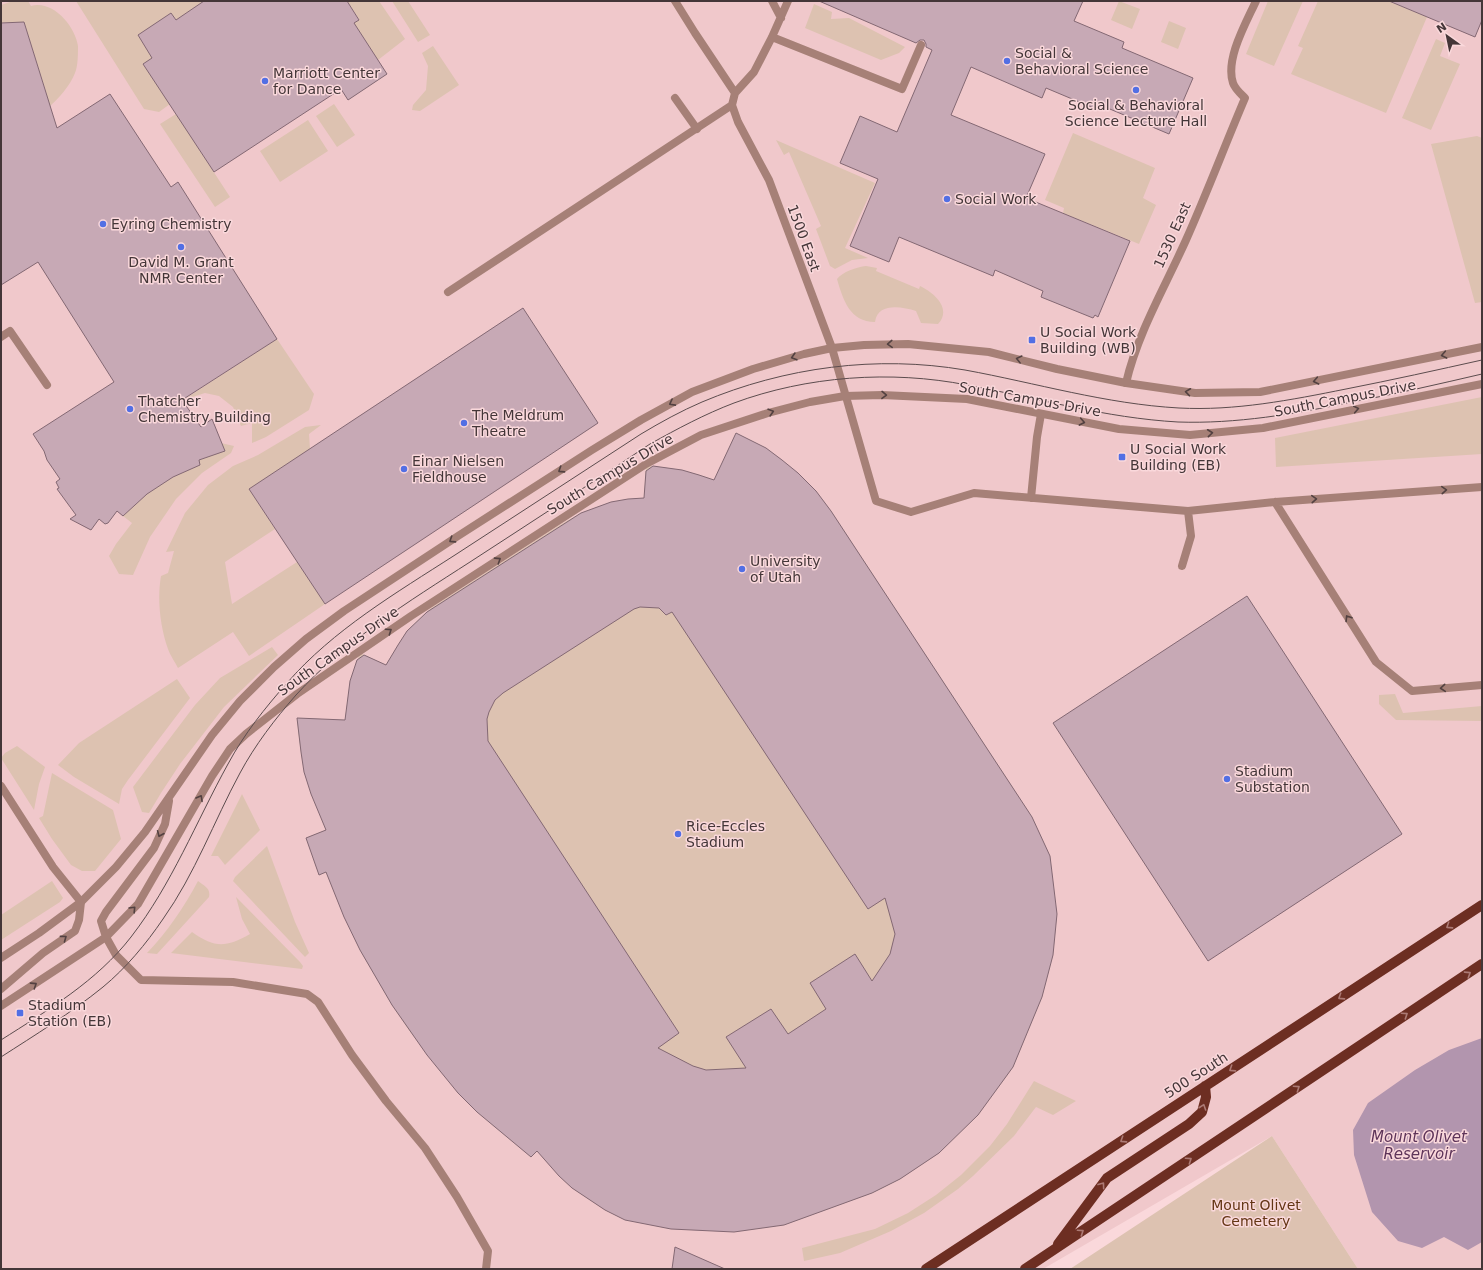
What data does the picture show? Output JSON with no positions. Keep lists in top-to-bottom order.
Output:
{
  "streets": {
    "main road": ["500 South"],
    "street": ["1530 East", "1500 East", "South Campus Drive"]
  },
  "crossings": [
    ["1530 East", "South Campus Drive"],
    ["1500 East", "South Campus Drive"]
  ],
  "water": ["Mount Olivet Reservoir"],
  "parks": ["Mount Olivet Cemetery"],
  "places": {
    "other": [
      "Social & Behavioral Science",
      "Marriott Center for Dance",
      "Social & Behavioral Science Lecture Hall",
      "Social Work",
      "Eyring Chemistry",
      "David M. Grant NMR Center",
      "Thatcher Chemistry Building",
      "The Meldrum Theatre",
      "Einar Nielsen Fieldhouse",
      "University of Utah",
      "Stadium Substation",
      "Rice-Eccles Stadium"
    ],
    "transit": ["U Social Work Building (WB)", "U Social Work Building (EB)", "Stadium Station (EB)"]
  },
  "north": "top left"
}
